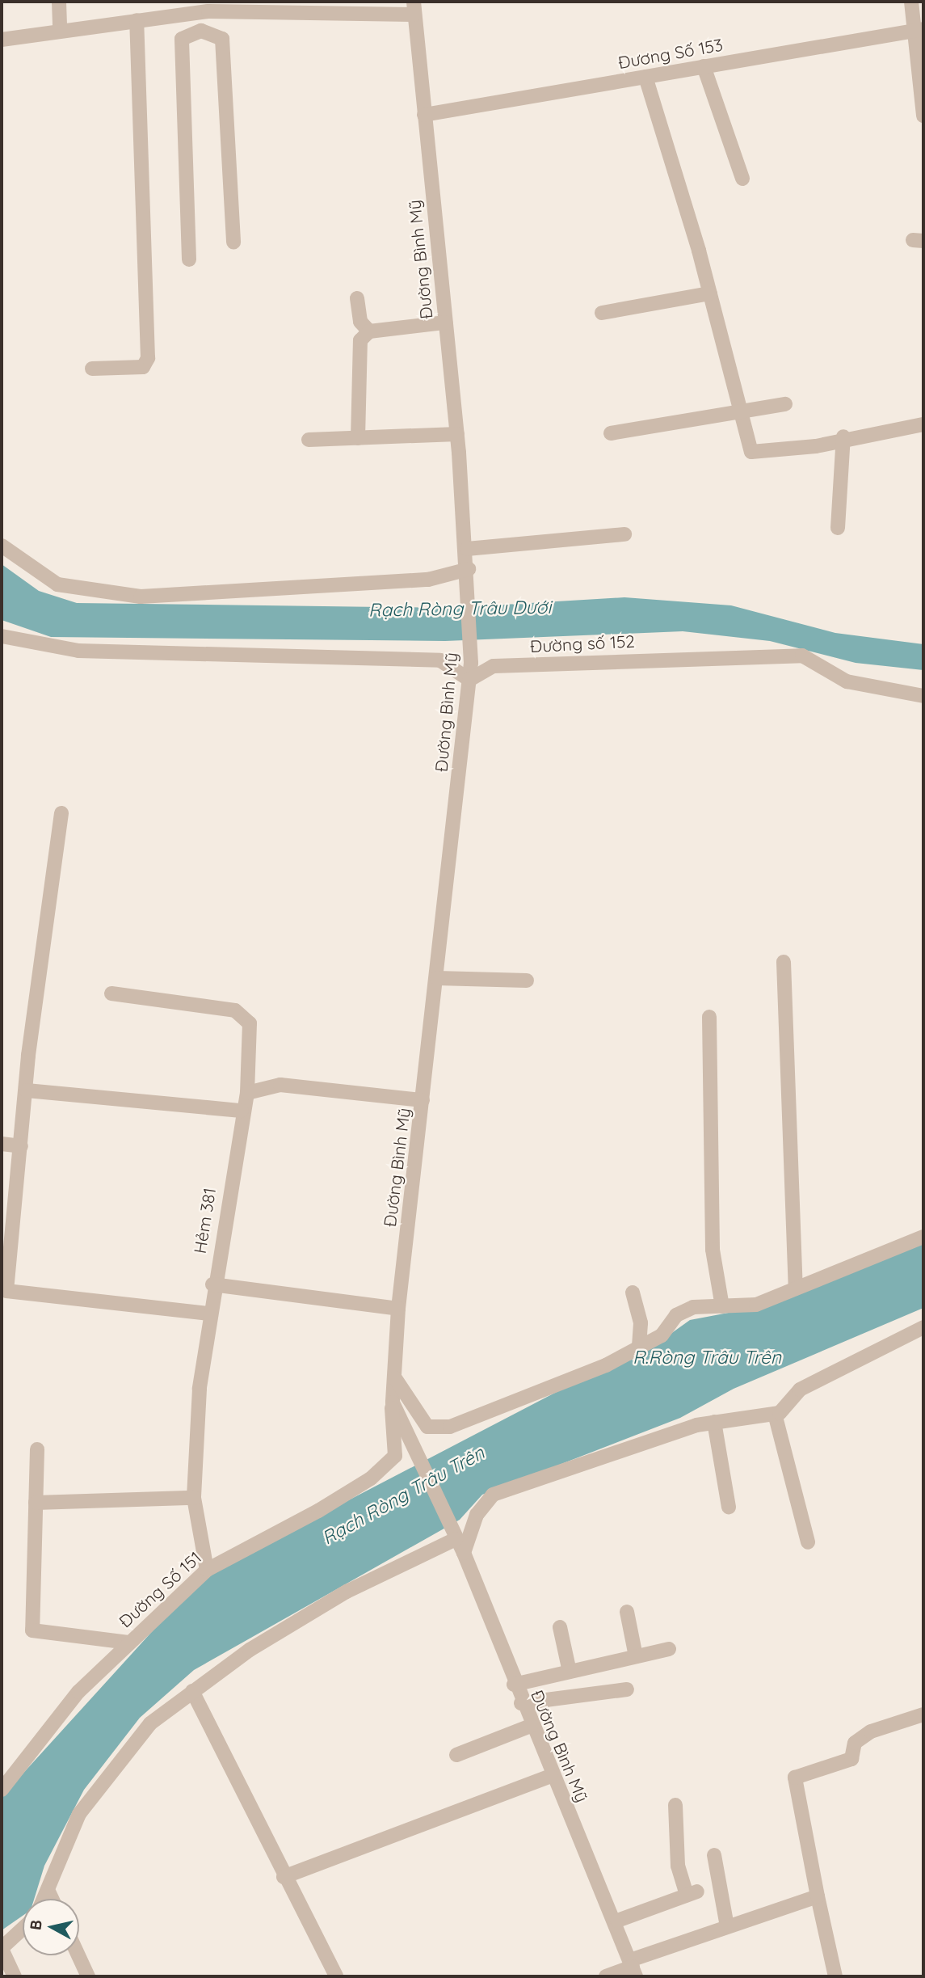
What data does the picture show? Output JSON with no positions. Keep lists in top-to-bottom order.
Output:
{
  "streets": {
    "street": [
      "Đương Số 153",
      "Đường Bình Mỹ",
      "Đường số 152",
      "Hẻm 381",
      "Đường Số 151"
    ]
  },
  "crossings": [
    ["Đương Số 153", "Đường Bình Mỹ"],
    ["Đường Bình Mỹ", "Đường số 152"],
    ["Đường Bình Mỹ", "Đường Số 151"],
    ["Hẻm 381", "Đường Số 151"]
  ],
  "water": ["Rạch Ròng Trâu Dưới", "R.Ròng Trâu Trên", "Rạch Ròng Trâu Trên"],
  "north": "left"
}
